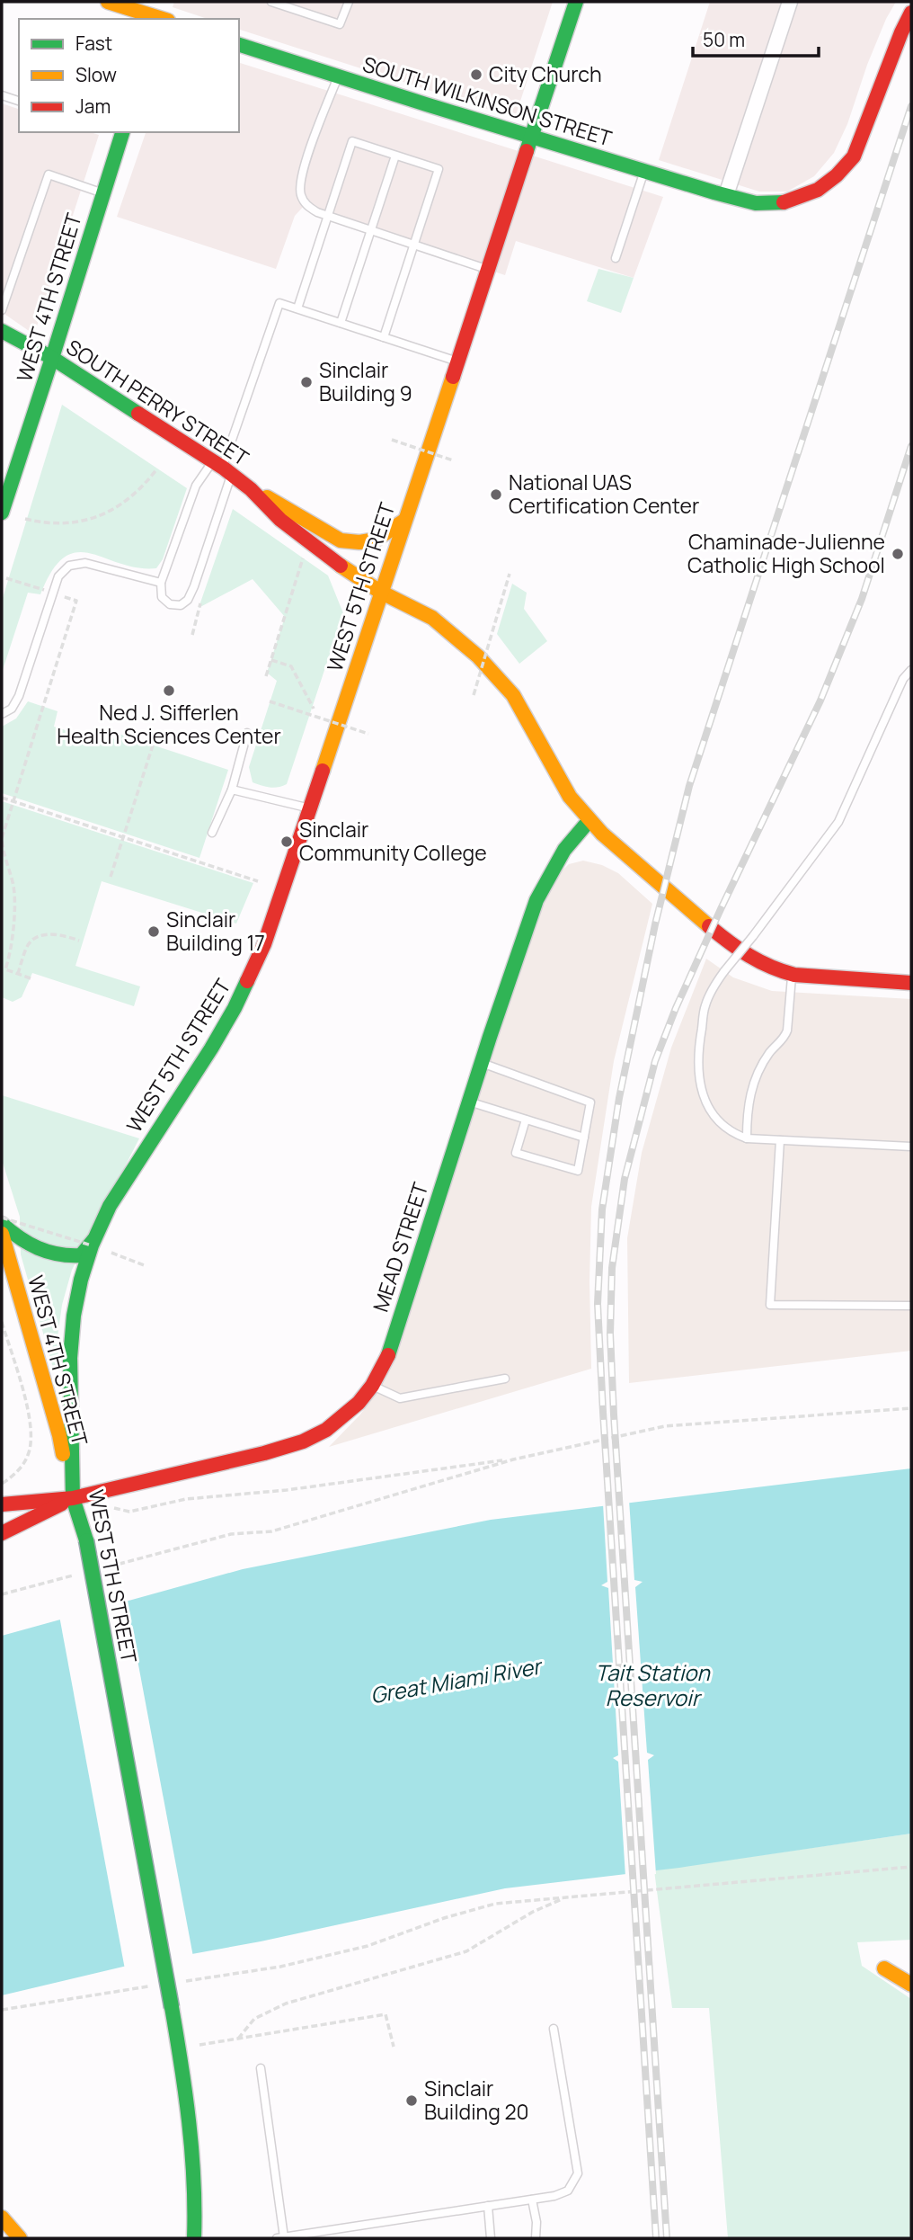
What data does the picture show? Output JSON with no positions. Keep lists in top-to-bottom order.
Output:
{
  "streets": {
    "main road": [
      "SOUTH WILKINSON STREET",
      "WEST 4TH STREET",
      "SOUTH PERRY STREET",
      "WEST 5TH STREET",
      "MEAD STREET"
    ]
  },
  "crossings": [
    ["SOUTH WILKINSON STREET", "WEST 5TH STREET"],
    ["WEST 4TH STREET", "SOUTH PERRY STREET"],
    ["WEST 4TH STREET", "WEST 5TH STREET"],
    ["WEST 4TH STREET", "MEAD STREET"],
    ["SOUTH PERRY STREET", "WEST 5TH STREET"],
    ["SOUTH PERRY STREET", "MEAD STREET"],
    ["WEST 5TH STREET", "MEAD STREET"]
  ],
  "water": ["Tait Station Reservoir", "Great Miami River"],
  "places": [
    "City Church",
    "Sinclair Building 9",
    "National UAS Certification Center",
    "Chaminade-Julienne Catholic High School",
    "Ned J. Sifferlen Health Sciences Center",
    "Sinclair Community College",
    "Sinclair Building 17",
    "Sinclair Building 20"
  ],
  "legend": ["Fast", "Slow", "Jam"],
  "scale_bar": "50 m"
}
